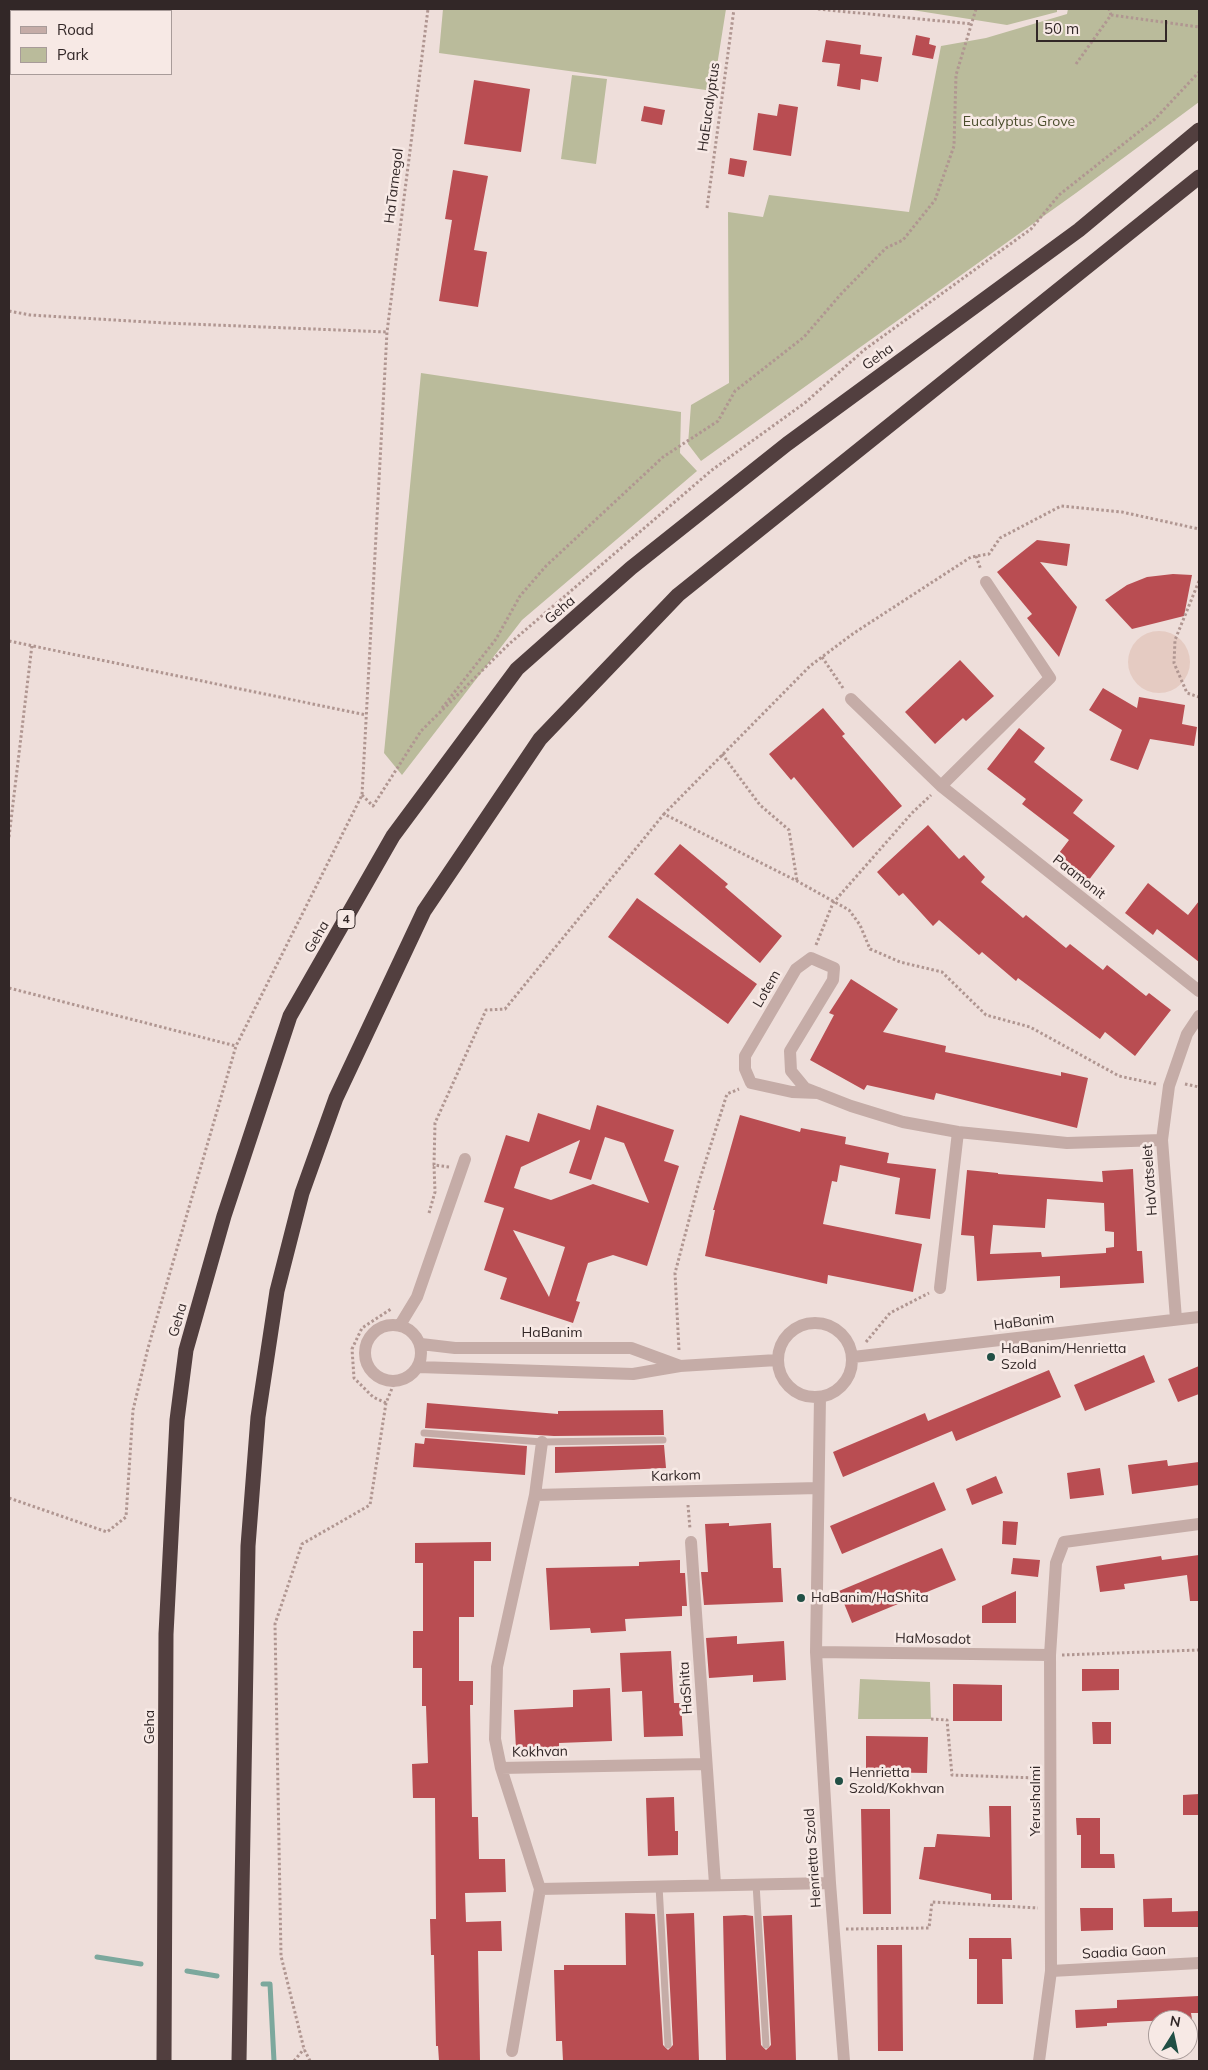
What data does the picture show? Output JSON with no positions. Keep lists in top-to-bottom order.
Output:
{
  "streets": {
    "highway": ["Geha", "4"],
    "street": [
      "Paamonit",
      "Lotem",
      "HaVatselet",
      "HaBanim",
      "Karkom",
      "HaMosadot",
      "HaShita",
      "Kokhvan",
      "Yerushalmi",
      "Henrietta Szold",
      "Saadia Gaon"
    ],
    "path": ["HaEucalyptus", "HaTarnegol"]
  },
  "crossings": [
    ["HaVatselet", "HaBanim"],
    ["HaMosadot", "Yerushalmi"],
    ["HaMosadot", "Henrietta Szold"],
    ["HaShita", "Kokhvan"],
    ["Yerushalmi", "Saadia Gaon"]
  ],
  "parks": ["Eucalyptus Grove"],
  "places": ["HaBanim/Henrietta Szold", "HaBanim/HaShita", "Henrietta Szold/Kokhvan"],
  "legend": ["Road", "Park"],
  "scale_bar": "50 m",
  "north": "top"
}
